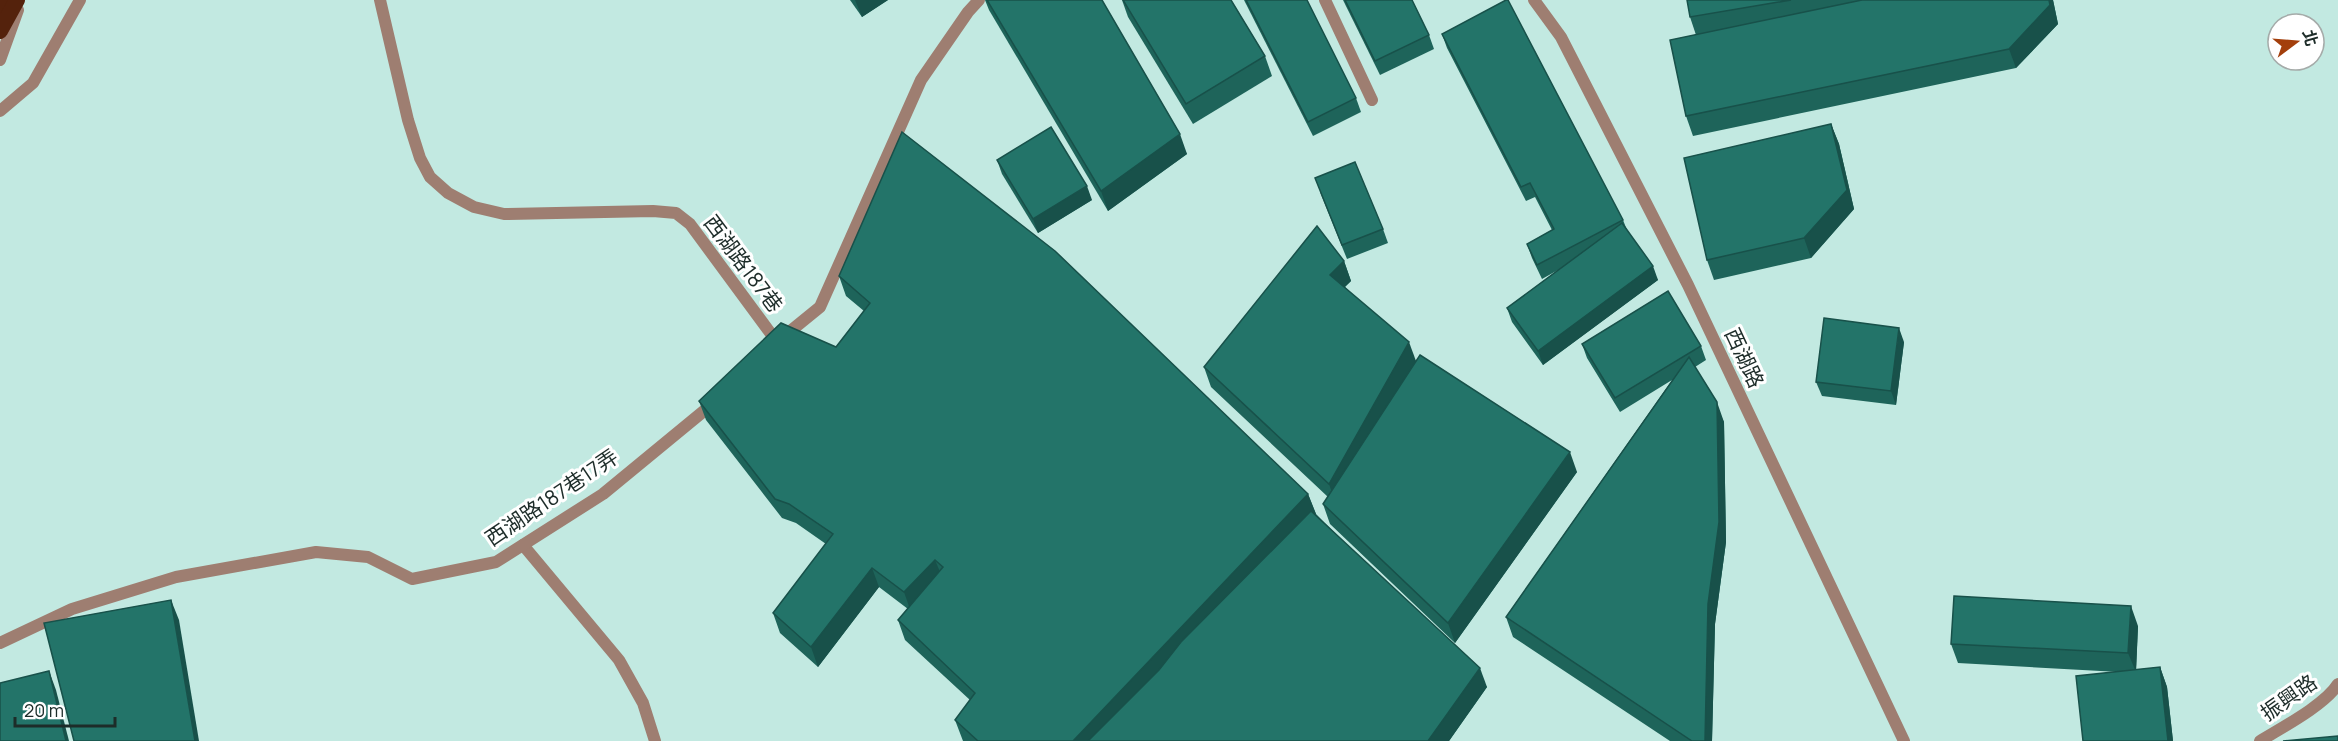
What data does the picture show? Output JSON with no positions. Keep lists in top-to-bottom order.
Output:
{
  "streets": {
    "street": [
      "西湖路187巷",
      "西湖路",
      "西湖路187巷17弄",
      "振興路"
    ]
  },
  "scale_bar": "20 m",
  "north": "right"
}
